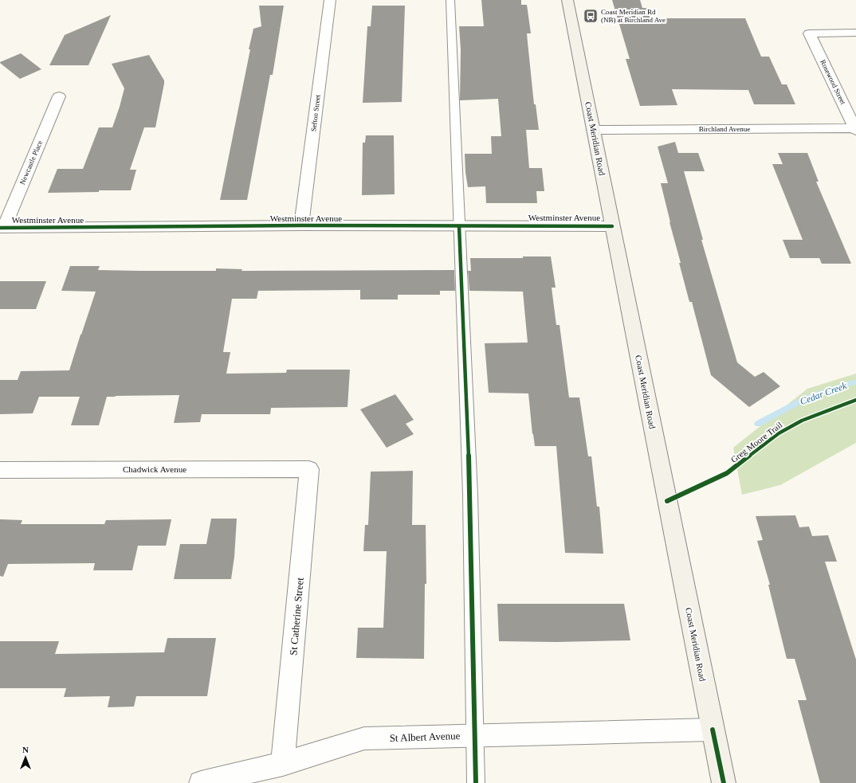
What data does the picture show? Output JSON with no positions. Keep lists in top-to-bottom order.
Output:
{
  "streets": {
    "main road": ["Coast Meridian Road"],
    "street": [
      "Rosewood Street",
      "Sefton Street",
      "Birchland Avenue",
      "Newcastle Place",
      "Westminster Avenue",
      "Chadwick Avenue",
      "St Catherine Street",
      "St Albert Avenue"
    ],
    "cycle path": ["Greg Moore Trail"]
  },
  "crossings": [
    ["Rosewood Street", "Birchland Avenue"],
    ["Sefton Street", "Westminster Avenue"],
    ["Birchland Avenue", "Coast Meridian Road"],
    ["Coast Meridian Road", "Westminster Avenue"],
    ["Coast Meridian Road", "St Albert Avenue"],
    ["Newcastle Place", "Westminster Avenue"],
    ["Chadwick Avenue", "St Catherine Street"],
    ["St Catherine Street", "St Albert Avenue"]
  ],
  "water": ["Cedar Creek"],
  "places": {
    "bus stop": ["Coast Meridian Rd (NB) at Birchland Ave"]
  },
  "north": "top"
}
